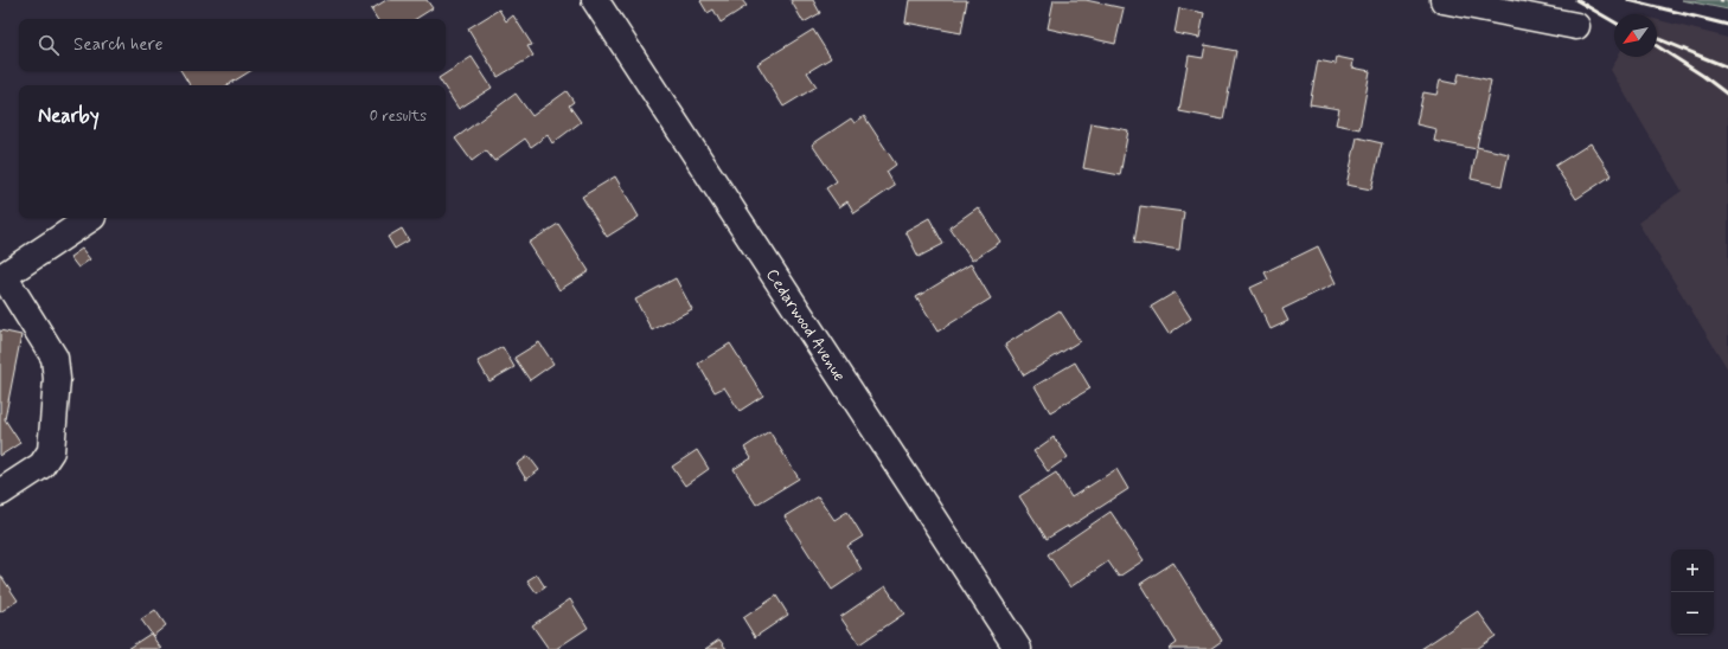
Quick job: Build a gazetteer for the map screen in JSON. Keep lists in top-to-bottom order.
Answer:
{
  "streets": {
    "street": ["Cedarwood Avenue"]
  },
  "north": "bottom left",
  "page": {
    "search": "Search here",
    "heading": ["Nearby", "0 results"],
    "map_buttons": ["+", "−"]
  }
}
